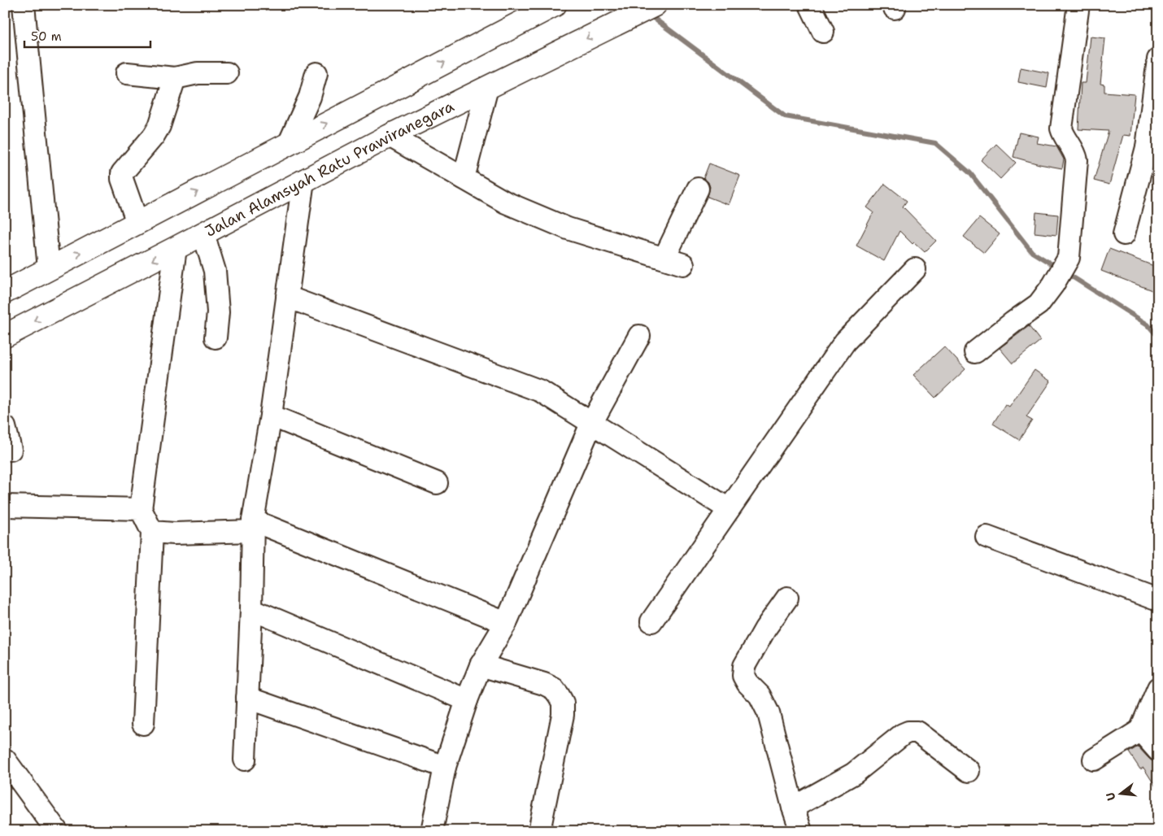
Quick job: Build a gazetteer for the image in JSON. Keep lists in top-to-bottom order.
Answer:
{
  "streets": {
    "highway": ["Jalan Alamsyah Ratu Prawiranegara"]
  },
  "scale_bar": "50 m",
  "north": "left"
}
